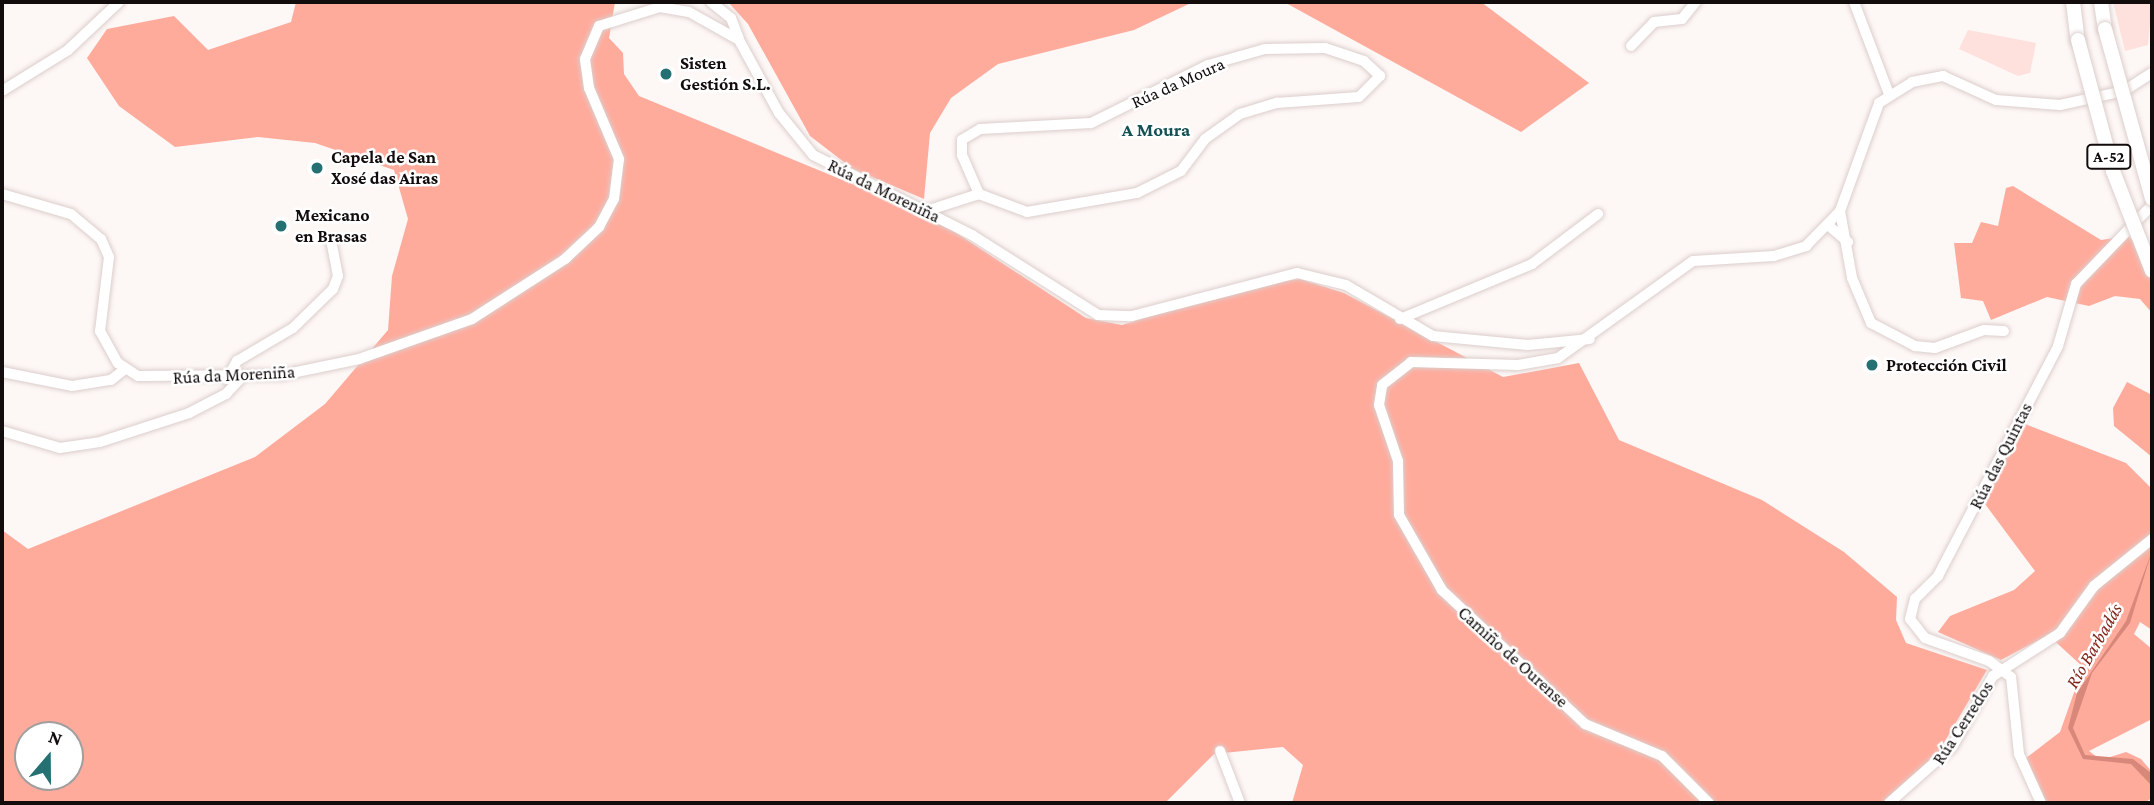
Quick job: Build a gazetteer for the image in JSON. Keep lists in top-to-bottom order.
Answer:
{
  "streets": {
    "highway": ["A-52"],
    "street": [
      "Rúa da Moura",
      "Rúa da Moreniña",
      "Rúa das Quintas",
      "Camiño de Ourense",
      "Rúa Cerredos"
    ]
  },
  "crossings": [
    ["Rúa da Moreniña", "Camiño de Ourense"],
    ["Rúa das Quintas", "Rúa Cerredos"]
  ],
  "districts": ["A Moura"],
  "water": ["Río Barbadás"],
  "places": [
    "Sisten Gestión S.L.",
    "Capela de San Xosé das Airas",
    "Mexicano en Brasas",
    "Protección Civil"
  ],
  "north": "top"
}
